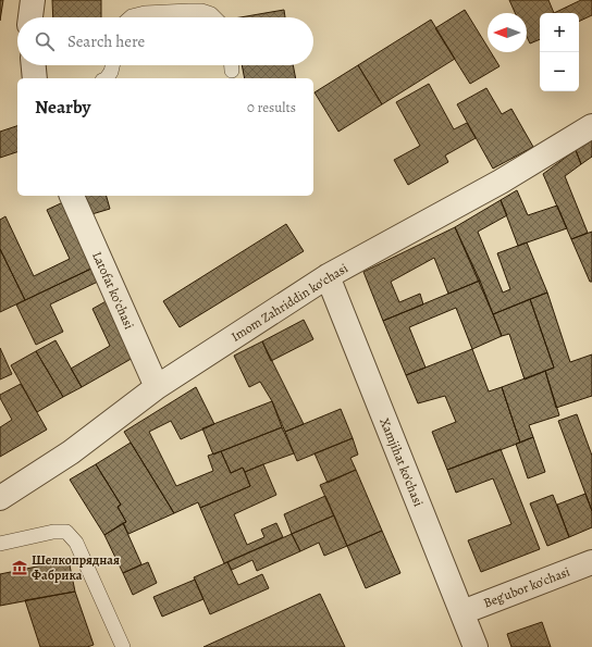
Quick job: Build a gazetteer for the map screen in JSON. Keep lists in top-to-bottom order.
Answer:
{
  "streets": {
    "street": [
      "Latofat koʻchasi",
      "Imom Zahriddin koʻchasi",
      "Xamjihat ko'chasi",
      "Beg'ubor ko'chasi"
    ]
  },
  "crossings": [
    ["Latofat koʻchasi", "Imom Zahriddin koʻchasi"],
    ["Imom Zahriddin koʻchasi", "Xamjihat ko'chasi"],
    ["Xamjihat ko'chasi", "Beg'ubor ko'chasi"]
  ],
  "places": {
    "museum": ["Шелкопрядная Фабрика"]
  },
  "north": "left",
  "page": {
    "map_buttons": ["+", "−"],
    "search": "Search here",
    "heading": ["Nearby", "0 results"]
  }
}
